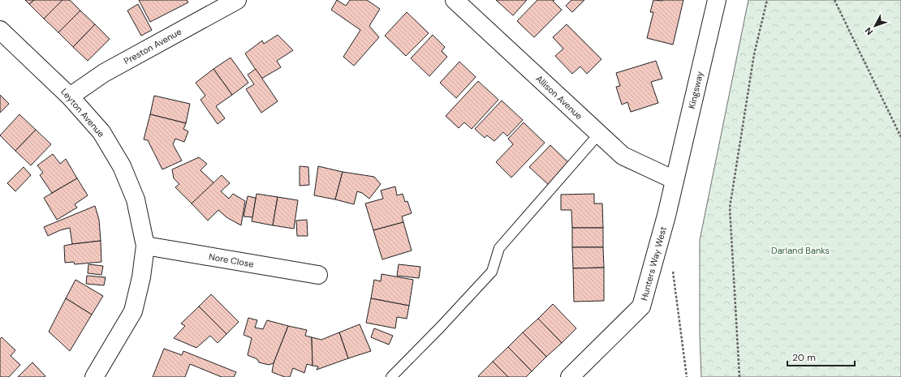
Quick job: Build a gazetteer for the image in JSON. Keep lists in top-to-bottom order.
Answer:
{
  "streets": {
    "street": [
      "Preston Avenue",
      "Kingsway",
      "Allison Avenue",
      "Leyton Avenue",
      "Nore Close",
      "Hunters Way West"
    ]
  },
  "crossings": [
    ["Preston Avenue", "Leyton Avenue"],
    ["Kingsway", "Allison Avenue"],
    ["Kingsway", "Hunters Way West"],
    ["Allison Avenue", "Hunters Way West"],
    ["Leyton Avenue", "Nore Close"]
  ],
  "parks": ["Darland Banks"],
  "scale_bar": "20 m",
  "north": "bottom left"
}
